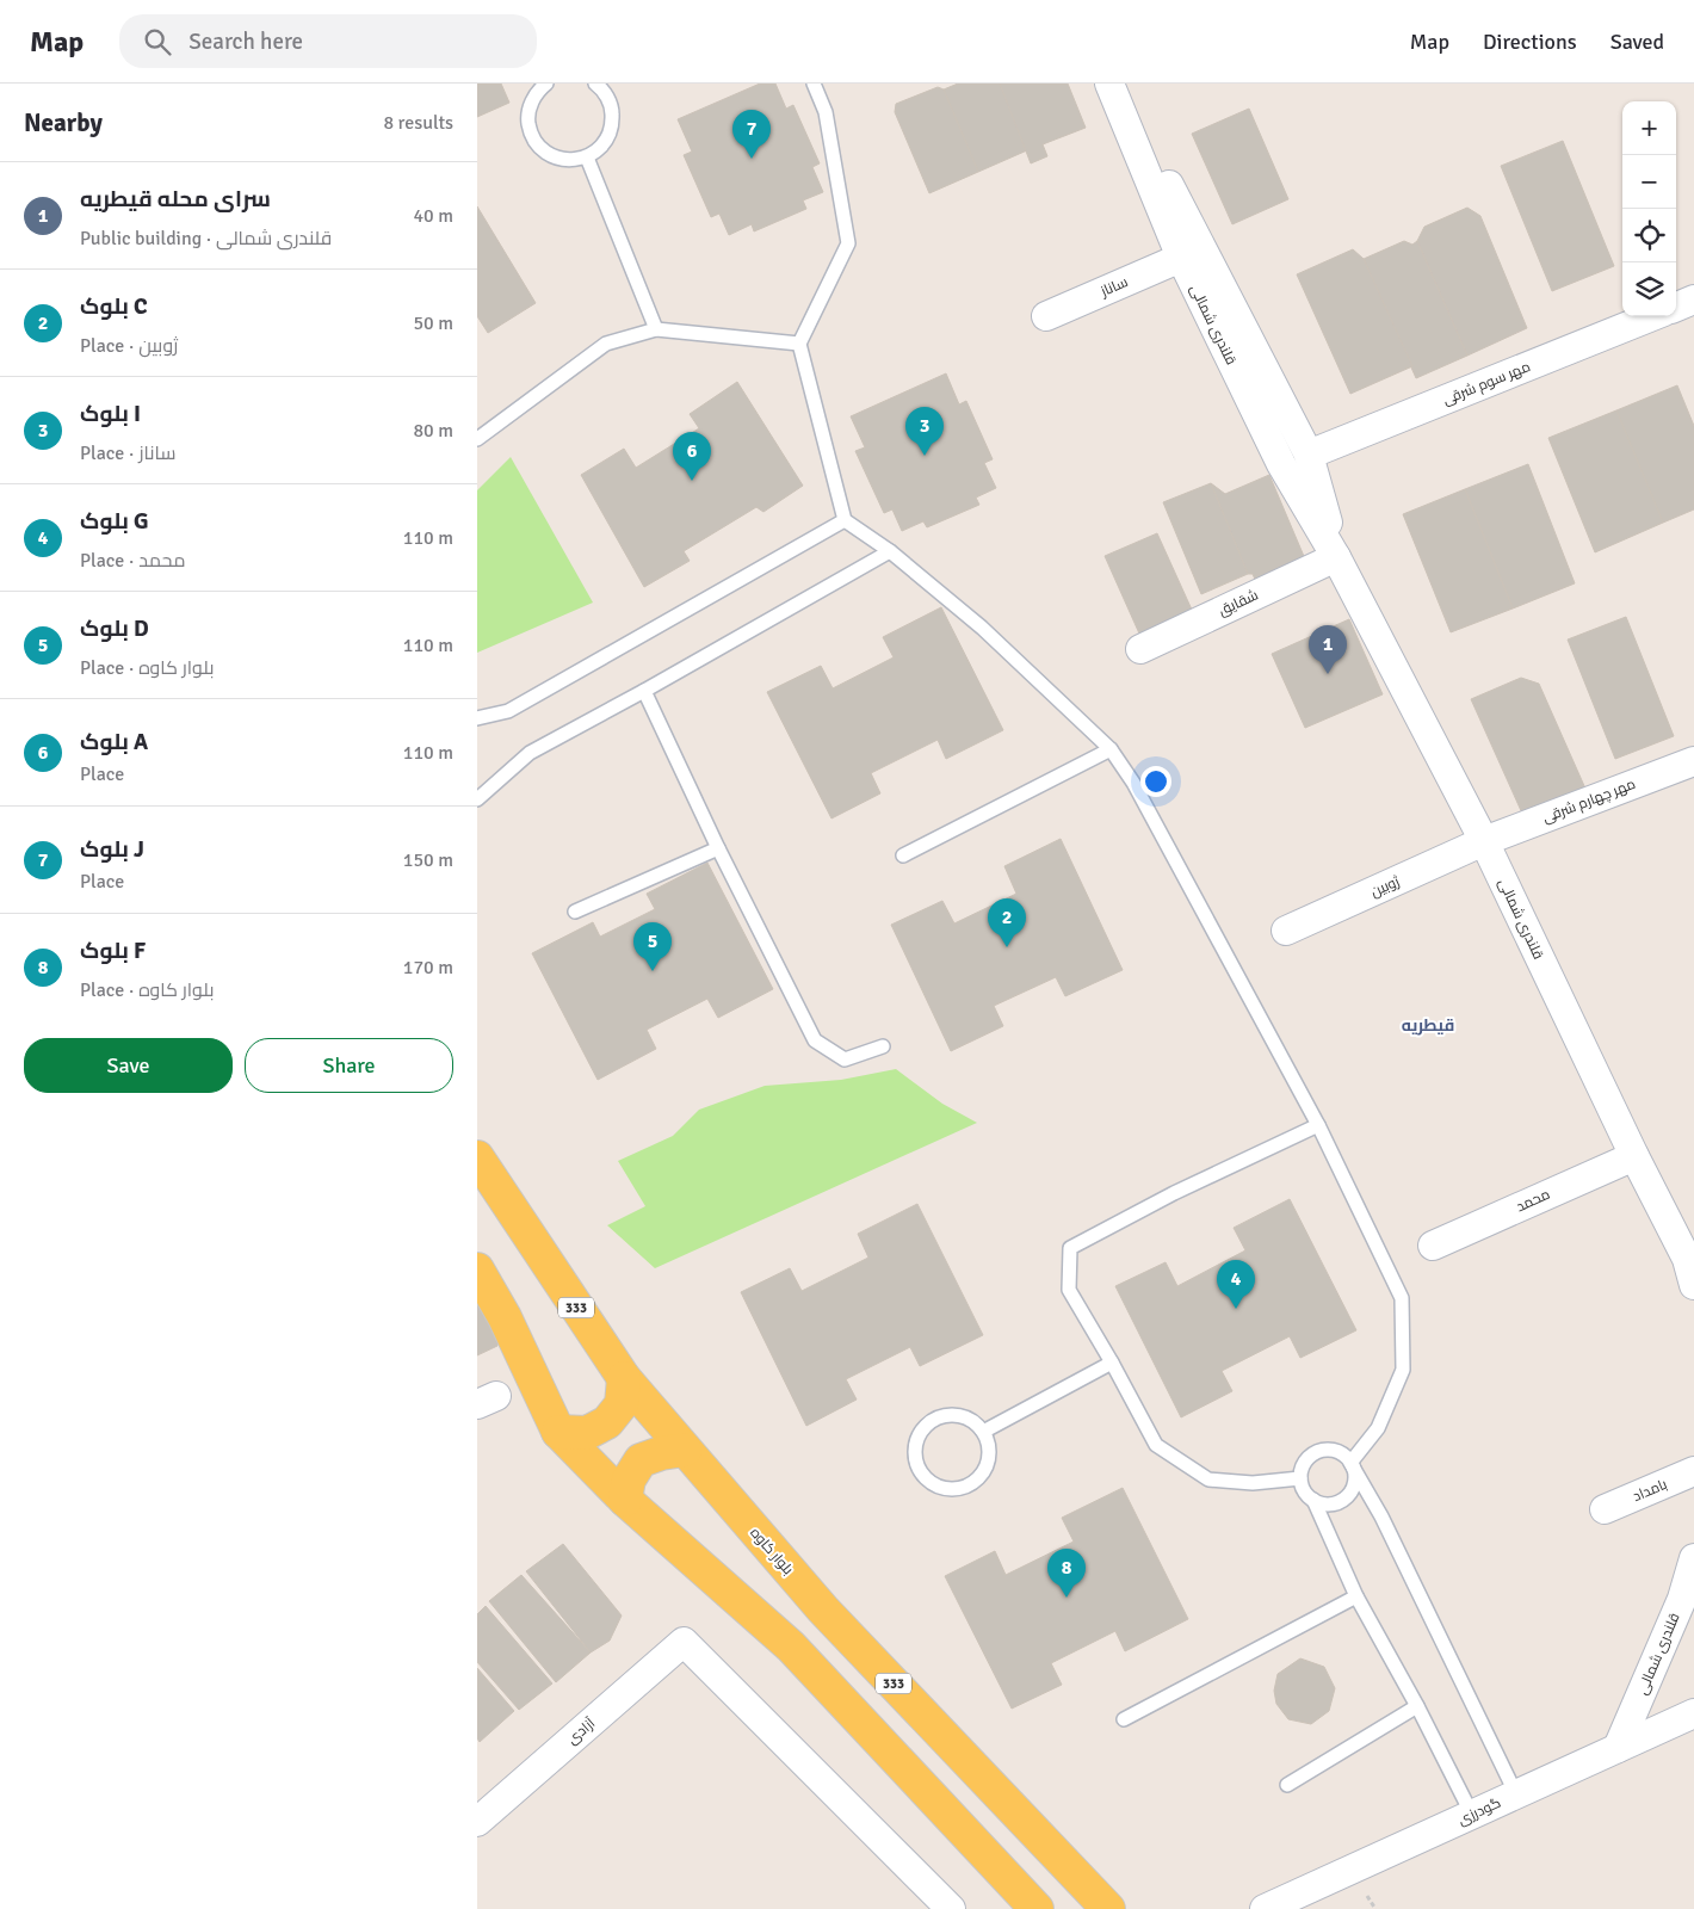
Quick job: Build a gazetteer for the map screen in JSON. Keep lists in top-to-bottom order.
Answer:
{
  "streets": {
    "main road": ["333", "بلوار کاوه"],
    "street": [
      "ساناز",
      "قلندری شمالی",
      "مهر سوم شرقی",
      "شقایق",
      "مهر چهارم شرقی",
      "ژوبین",
      "محمد",
      "بامداد",
      "آزادی",
      "گودرزی"
    ]
  },
  "crossings": [
    ["ساناز", "قلندری شمالی"],
    ["قلندری شمالی", "مهر سوم شرقی"],
    ["قلندری شمالی", "شقایق"],
    ["قلندری شمالی", "مهر چهارم شرقی"],
    ["قلندری شمالی", "ژوبین"],
    ["قلندری شمالی", "محمد"],
    ["قلندری شمالی", "گودرزی"],
    ["مهر چهارم شرقی", "ژوبین"]
  ],
  "districts": ["قیطریه"],
  "page": {
    "header": "Map",
    "search": "Search here",
    "nav": ["Map", "Directions", "Saved"],
    "heading": ["Nearby", "8 results"],
    "map_buttons": ["+", "−"],
    "pins": [
      "7",
      "3",
      "6",
      "1",
      "2",
      "5",
      "4",
      "8"
    ],
    "list": [
      {
        "mark": "1",
        "name": "سرای محله قیطریه",
        "note": "Public building · قلندری شمالی",
        "value": "40 m"
      },
      {
        "mark": "2",
        "name": "بلوک C",
        "note": "Place · ژوبین",
        "value": "50 m"
      },
      {
        "mark": "3",
        "name": "بلوک I",
        "note": "Place · ساناز",
        "value": "80 m"
      },
      {
        "mark": "4",
        "name": "بلوک G",
        "note": "Place · محمد",
        "value": "110 m"
      },
      {
        "mark": "5",
        "name": "بلوک D",
        "note": "Place · بلوار کاوه",
        "value": "110 m"
      },
      {
        "mark": "6",
        "name": "بلوک A",
        "note": "Place",
        "value": "110 m"
      },
      {
        "mark": "7",
        "name": "بلوک J",
        "note": "Place",
        "value": "150 m"
      },
      {
        "mark": "8",
        "name": "بلوک F",
        "note": "Place · بلوار کاوه",
        "value": "170 m"
      }
    ],
    "buttons": ["Save", "Share"]
  }
}
